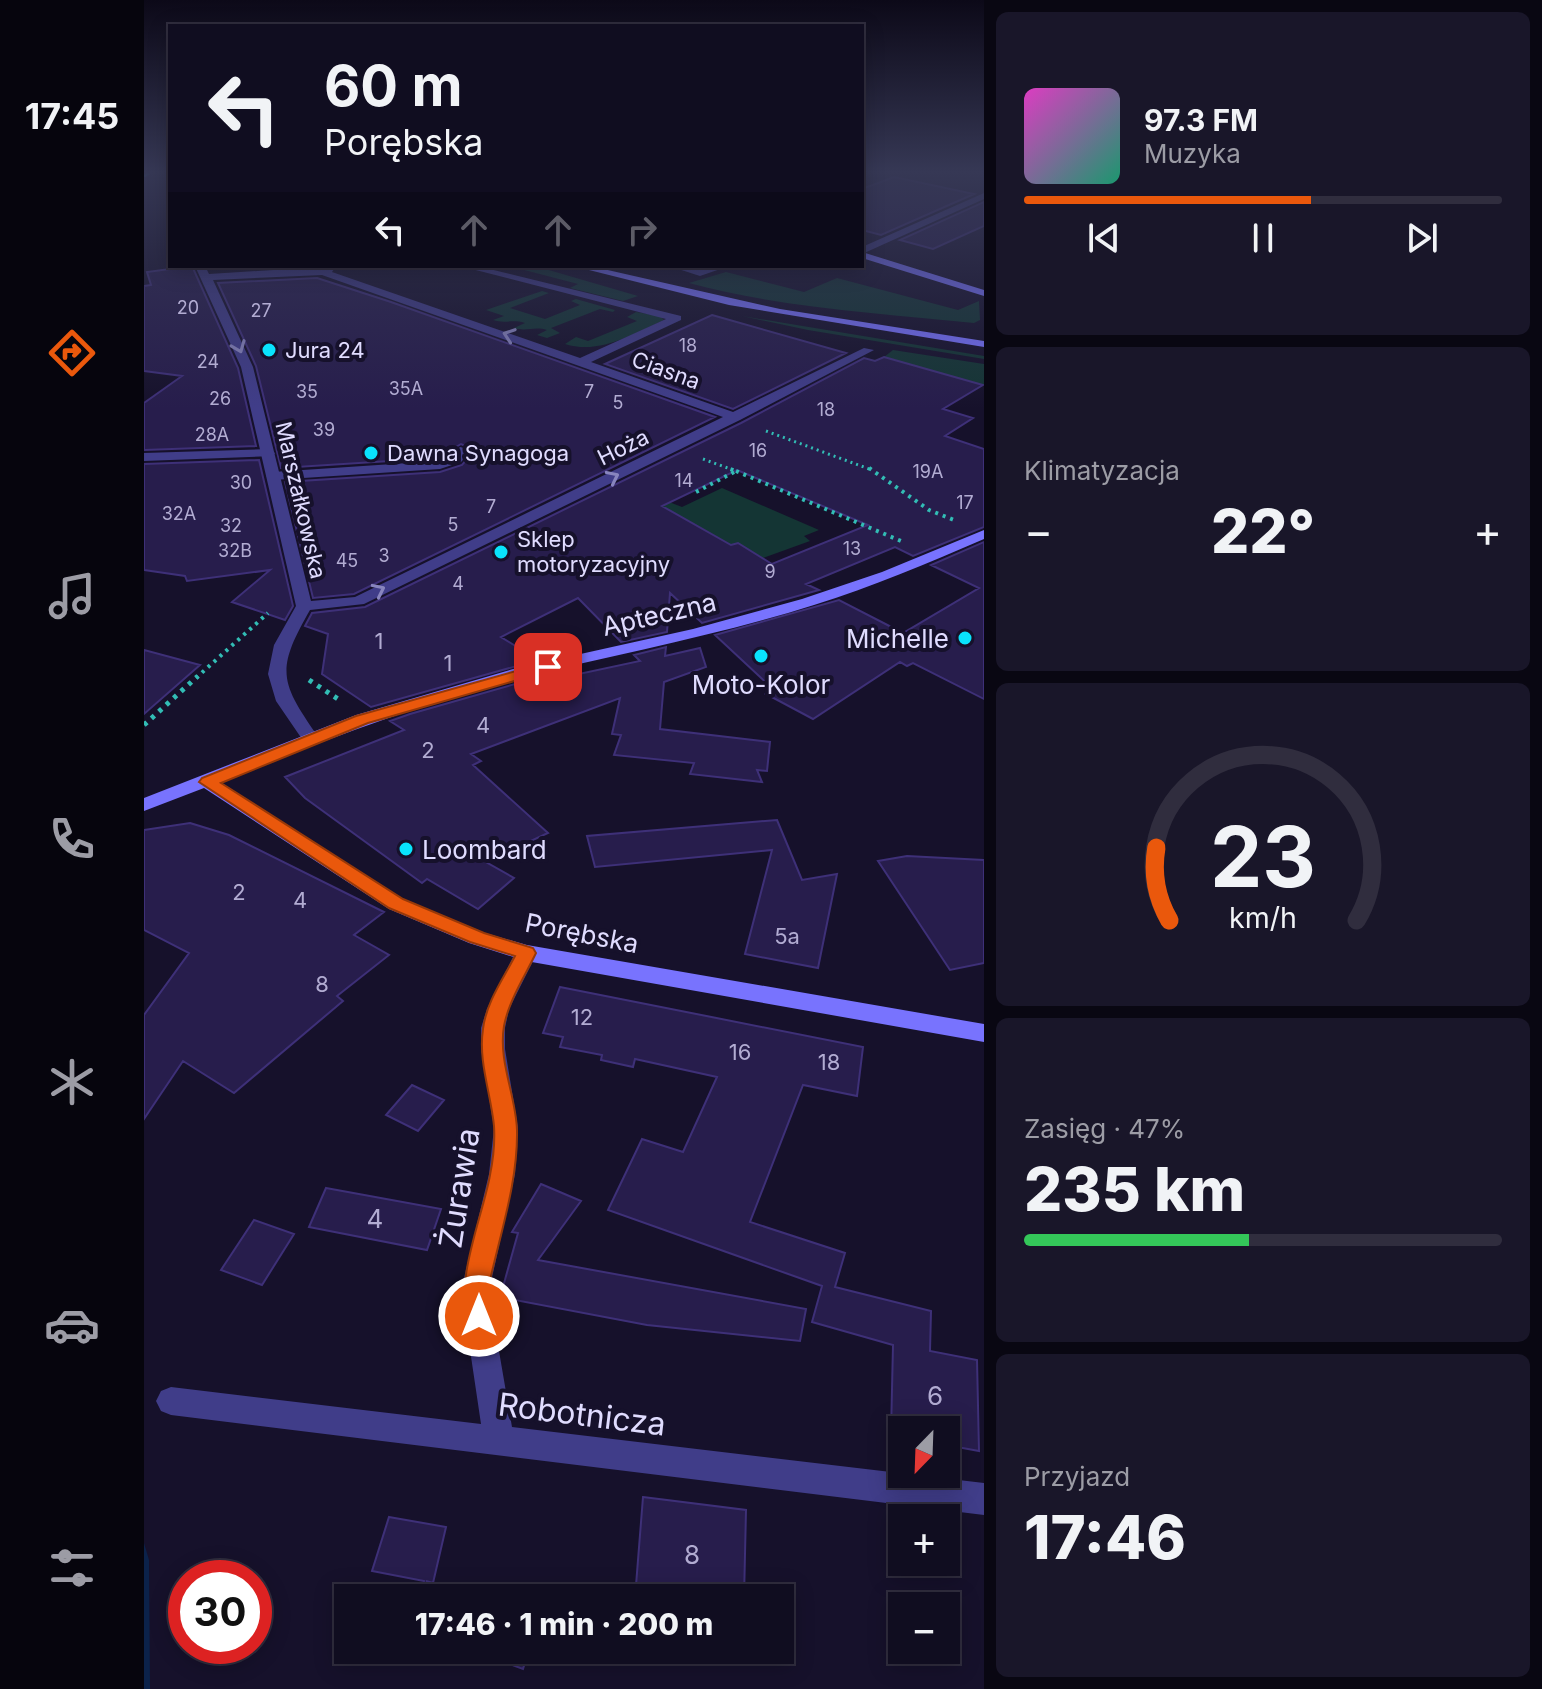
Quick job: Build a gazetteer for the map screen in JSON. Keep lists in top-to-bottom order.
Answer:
{
  "streets": {
    "street": [
      "Ciasna",
      "Hoża",
      "Marszałkowska",
      "Apteczna",
      "Porębska",
      "Żurawia",
      "Robotnicza"
    ]
  },
  "crossings": [
    ["Ciasna", "Hoża"],
    ["Hoża", "Marszałkowska"],
    ["Marszałkowska", "Apteczna"],
    ["Apteczna", "Porębska"],
    ["Porębska", "Żurawia"],
    ["Żurawia", "Robotnicza"]
  ],
  "one_way": ["Marszałkowska"],
  "places": [
    "Jura 24",
    "Dawna Synagoga",
    "Sklep motoryzacyjny",
    "Michelle",
    "Moto-Kolor",
    "Loombard"
  ],
  "house_numbers": [
    "20",
    "27",
    "18",
    "24",
    "35A",
    "35",
    "7",
    "26",
    "5",
    "18",
    "39",
    "28A",
    "16",
    "19A",
    "14",
    "30",
    "17",
    "7",
    "32A",
    "5",
    "32",
    "13",
    "32B",
    "3",
    "45",
    "9",
    "4",
    "1",
    "1",
    "4",
    "2",
    "2",
    "4",
    "5a",
    "8",
    "12",
    "16",
    "18",
    "4",
    "6",
    "8"
  ],
  "north": "bottom left",
  "page": {
    "tabs": "17:45",
    "turn": ["60 m", "Porębska"],
    "song": ["97.3 FM", "Muzyka"],
    "tile": [
      "Klimatyzacja",
      ["Zasięg · 47%", "235 km"],
      ["Przyjazd", "17:46"]
    ],
    "heat": ["−", "22°", "+"],
    "map_buttons": ["+", "−"],
    "limit": "30",
    "trip": "17:46 · 1 min · 200 m",
    "gauge": ["23", "km/h"]
  }
}
